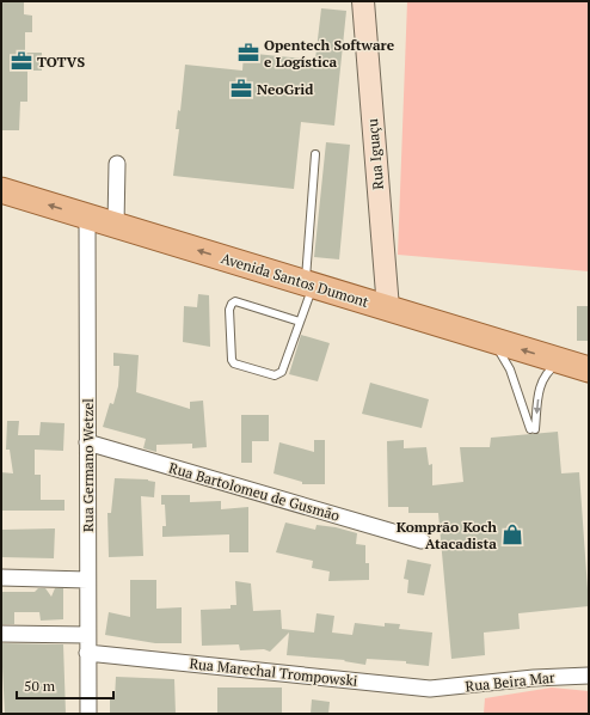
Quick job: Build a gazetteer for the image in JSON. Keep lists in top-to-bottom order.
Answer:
{
  "streets": {
    "main road": ["Avenida Santos Dumont"],
    "street": [
      "Rua Iguaçu",
      "Rua Germano Wetzel",
      "Rua Bartolomeu de Gusmão",
      "Rua Marechal Trompowski",
      "Rua Beira Mar"
    ]
  },
  "crossings": [
    ["Rua Iguaçu", "Avenida Santos Dumont"],
    ["Avenida Santos Dumont", "Rua Germano Wetzel"],
    ["Rua Germano Wetzel", "Rua Bartolomeu de Gusmão"],
    ["Rua Germano Wetzel", "Rua Marechal Trompowski"],
    ["Rua Marechal Trompowski", "Rua Beira Mar"]
  ],
  "one_way": ["Avenida Santos Dumont"],
  "places": {
    "office": ["Opentech Software e Logística", "TOTVS", "NeoGrid"],
    "shop": ["Komprão Koch Atacadista"]
  },
  "scale_bar": "50 m"
}
